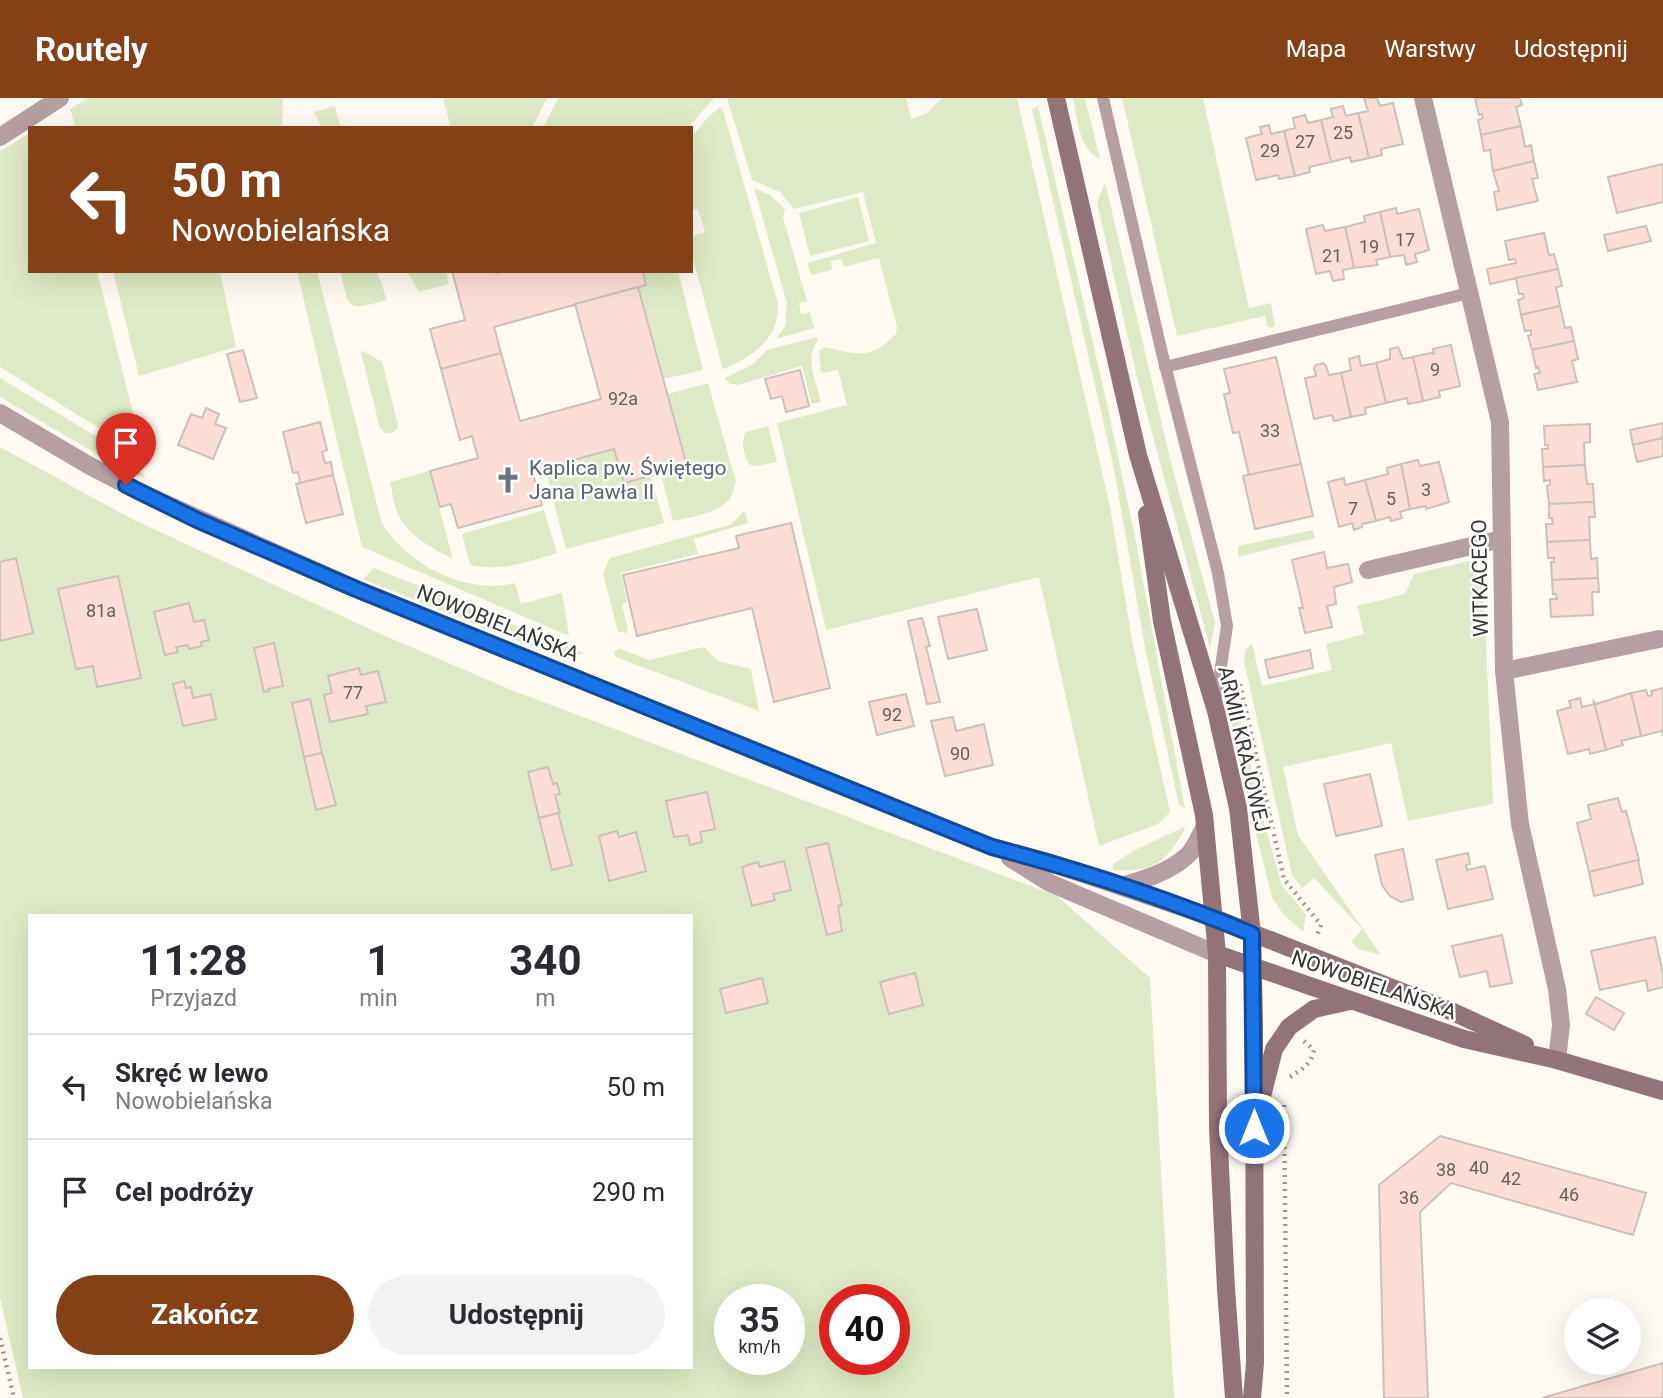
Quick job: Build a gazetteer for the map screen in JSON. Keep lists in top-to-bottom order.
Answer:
{
  "streets": {
    "street": ["WITKACEGO", "NOWOBIELAŃSKA", "ARMII KRAJOWEJ"]
  },
  "crossings": [
    ["WITKACEGO", "NOWOBIELAŃSKA"],
    ["NOWOBIELAŃSKA", "ARMII KRAJOWEJ"]
  ],
  "places": {
    "church": ["Kaplica pw. Świętego Jana Pawła II"]
  },
  "house_numbers": [
    "25",
    "27",
    "29",
    "17",
    "19",
    "21",
    "9",
    "92a",
    "33",
    "3",
    "5",
    "7",
    "81a",
    "77",
    "92",
    "90",
    "40",
    "38",
    "42",
    "46",
    "36"
  ],
  "page": {
    "header": "Routely",
    "nav": ["Mapa", "Warstwy", "Udostępnij"],
    "turn": ["50 m", "Nowobielańska"],
    "eta": [
      "11:28",
      "Przyjazd",
      "1",
      "min",
      "340",
      "m"
    ],
    "list": [
      {
        "name": "Skręć w lewo",
        "note": "Nowobielańska",
        "value": "50 m"
      },
      {
        "name": "Cel podróży",
        "value": "290 m"
      }
    ],
    "buttons": ["Zakończ", "Udostępnij"],
    "speed": "35 km/h",
    "limit": "40"
  }
}
